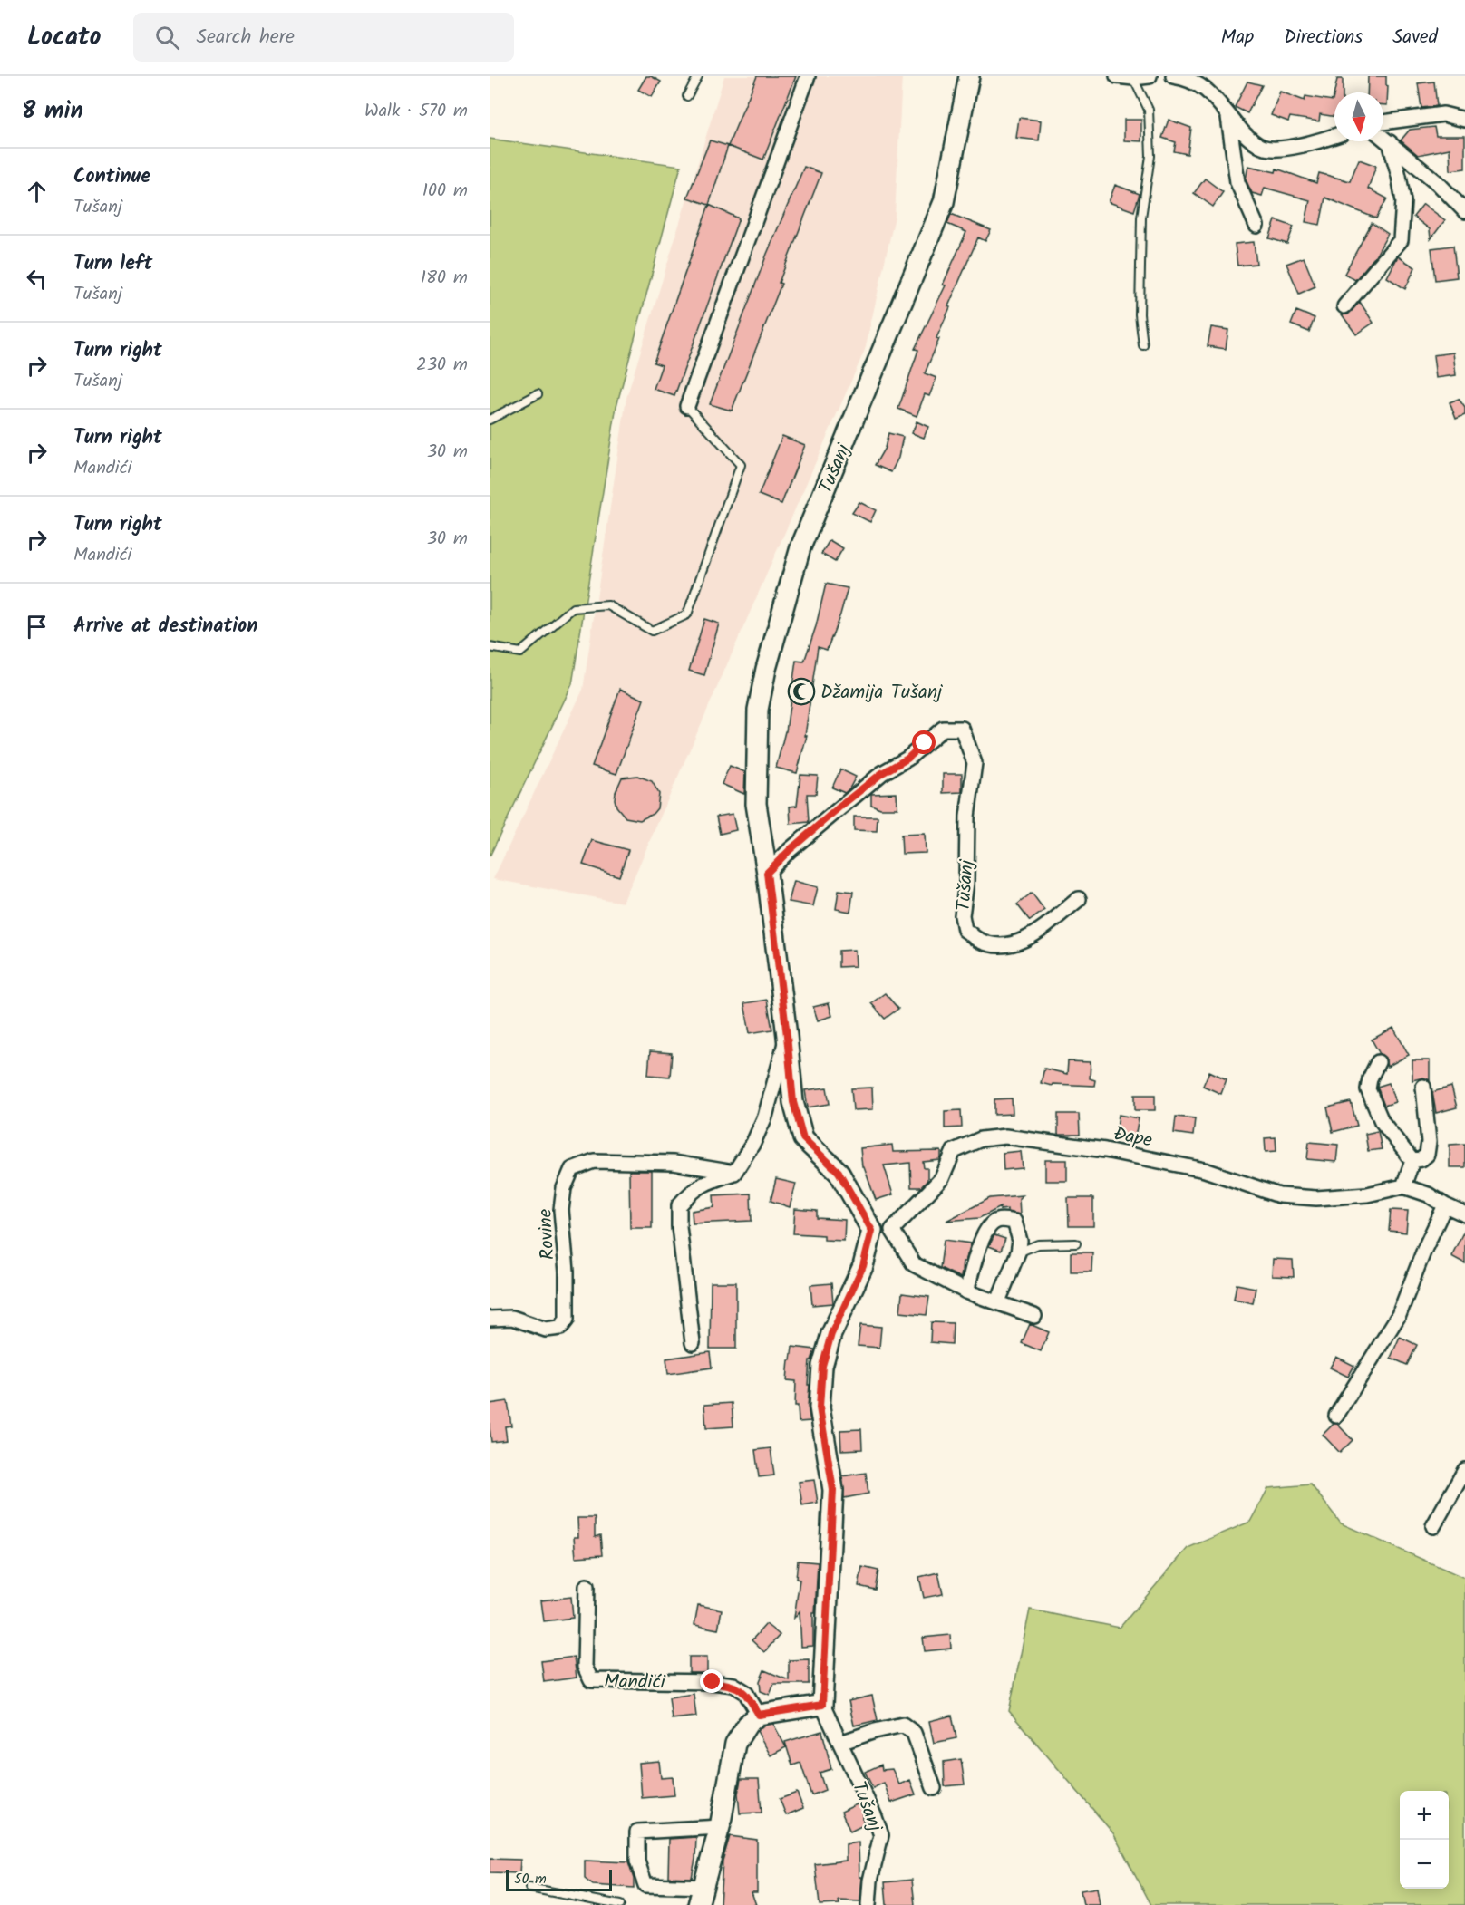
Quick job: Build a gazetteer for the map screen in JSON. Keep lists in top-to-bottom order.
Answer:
{
  "streets": {
    "street": [
      "Tušanj",
      "Đape",
      "Rovine",
      "Mandići"
    ]
  },
  "crossings": [
    ["Tušanj", "Rovine"]
  ],
  "places": {
    "mosque": ["Džamija Tušanj"]
  },
  "scale_bar": "50 m",
  "north": "bottom",
  "page": {
    "header": "Locato",
    "search": "Search here",
    "nav": ["Map", "Directions", "Saved"],
    "heading": ["8 min", "Walk · 570 m"],
    "list": [
      ["Continue", "Tušanj", "100 m"],
      ["Turn left", "Tušanj", "180 m"],
      ["Turn right", "Tušanj", "230 m"],
      ["Turn right", "Mandići", "30 m"],
      ["Turn right", "Mandići", "30 m"],
      "Arrive at destination"
    ],
    "map_buttons": ["+", "−"],
    "scale": "50 m"
  }
}
